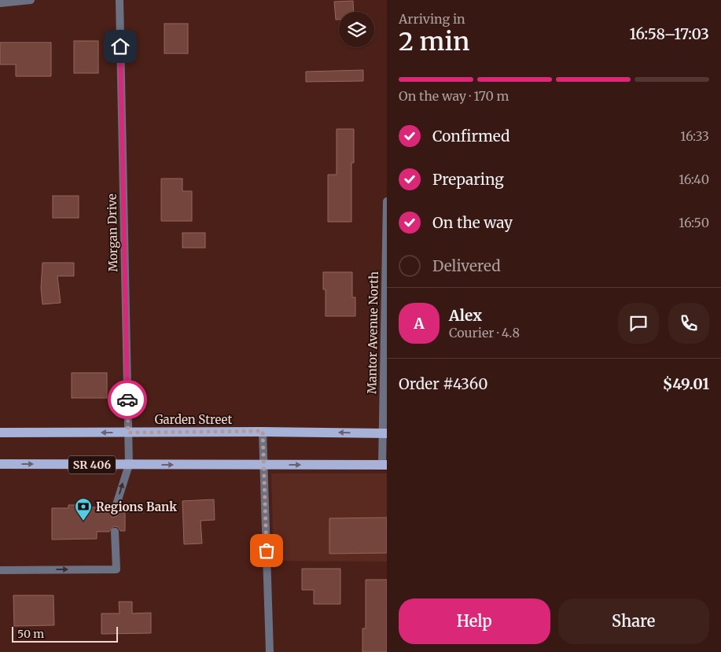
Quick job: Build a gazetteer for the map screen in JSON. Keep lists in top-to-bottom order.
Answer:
{
  "streets": {
    "main road": ["Garden Street", "SR 406"],
    "street": ["Morgan Drive", "Mantor Avenue North"]
  },
  "crossings": [
    ["Morgan Drive", "Garden Street"],
    ["Morgan Drive", "SR 406"],
    ["Mantor Avenue North", "Garden Street"],
    ["Mantor Avenue North", "SR 406"]
  ],
  "places": {
    "bank": ["Regions Bank"]
  },
  "scale_bar": "50 m",
  "page": {
    "heading": ["2 min", "Arriving in", "16:58–17:03"],
    "panel": [
      "Alex",
      "Courier · 4.8",
      "Order #4360",
      "$49.01"
    ],
    "bar": "On the way · 170 m",
    "list": [
      ["Confirmed", "16:33"],
      ["Preparing", "16:40"],
      ["On the way", "16:50"],
      "Delivered"
    ],
    "round": "A",
    "buttons": ["Help", "Share"],
    "scale": "50 m"
  }
}
